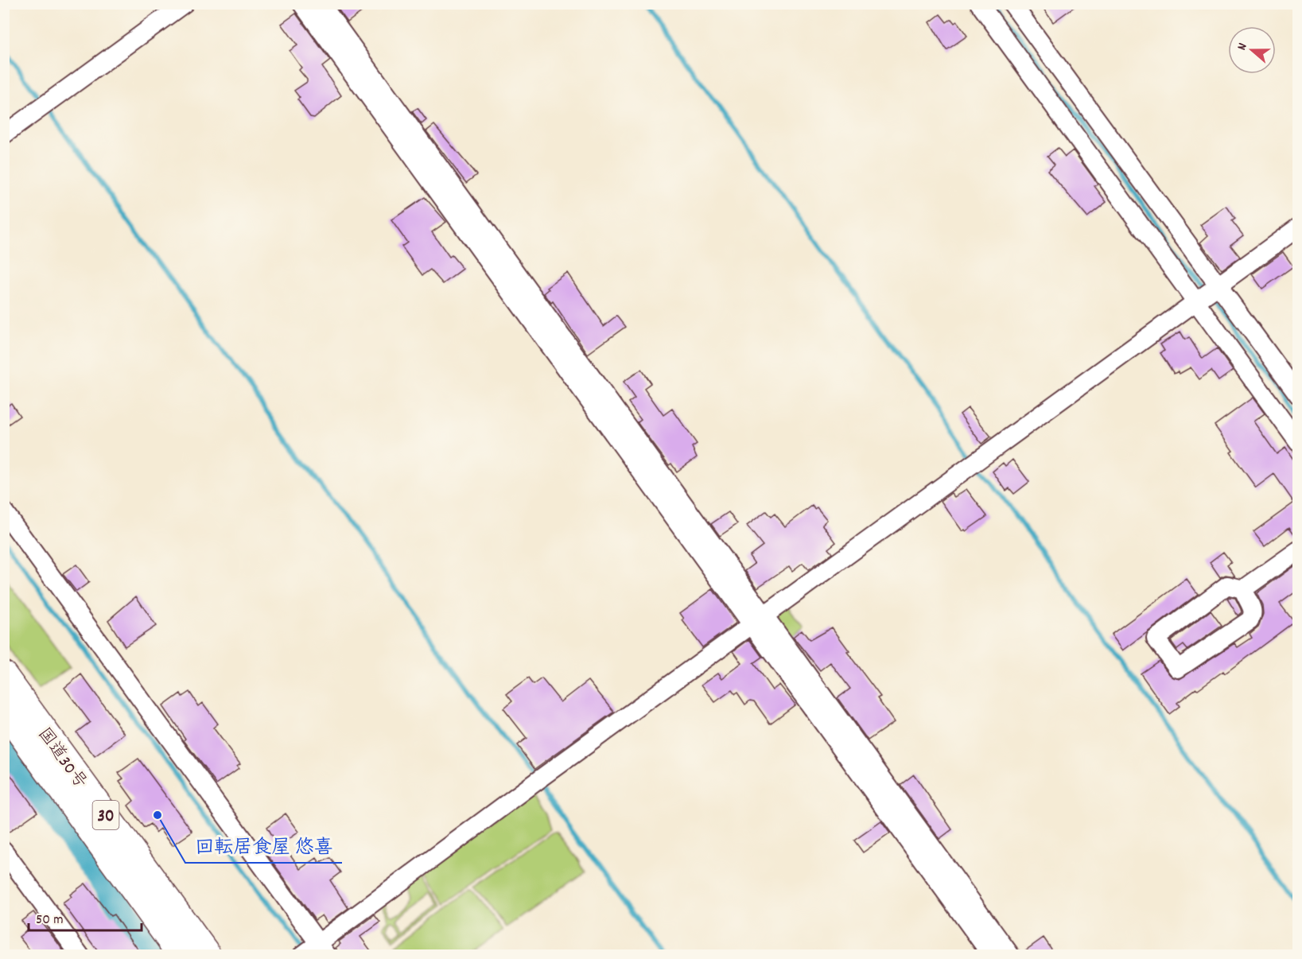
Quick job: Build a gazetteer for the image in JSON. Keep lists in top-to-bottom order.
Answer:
{
  "streets": {
    "highway": ["国道30号", "30"]
  },
  "places": ["回転居食屋 悠喜"],
  "scale_bar": "50 m",
  "north": "left"
}
